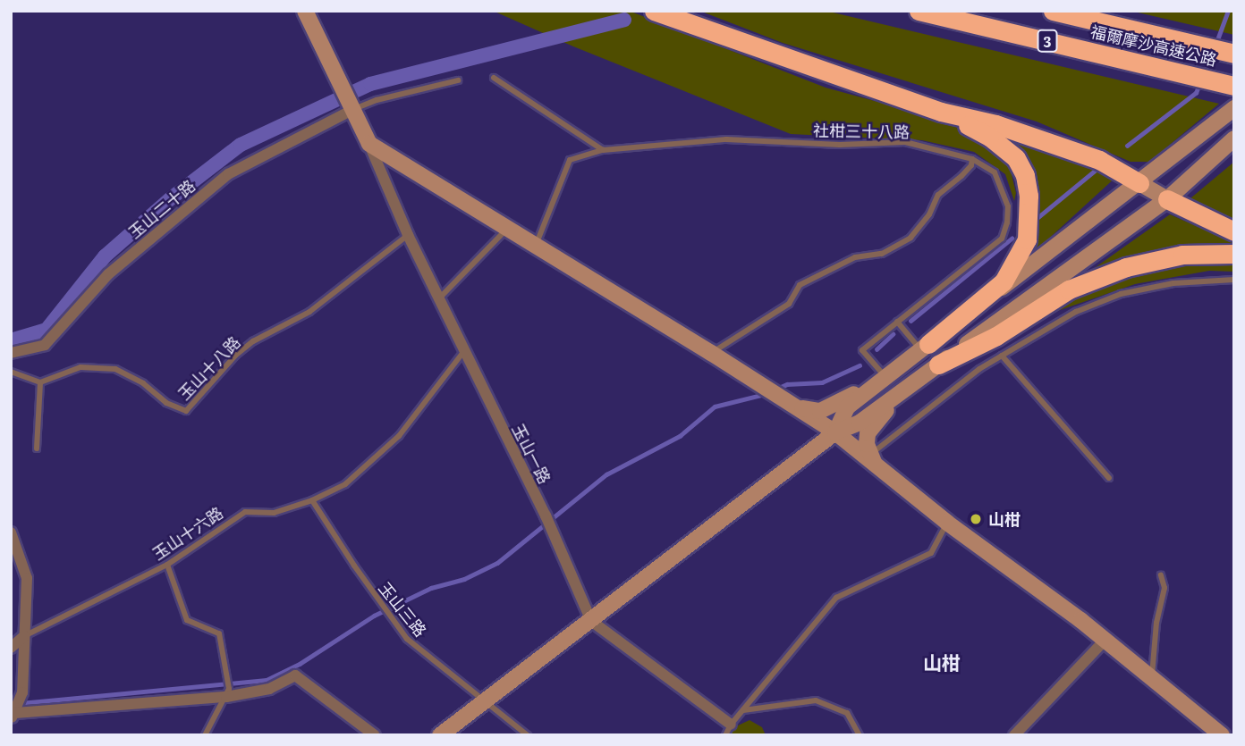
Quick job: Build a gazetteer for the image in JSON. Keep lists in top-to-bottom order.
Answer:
{
  "streets": {
    "highway": ["3", "福爾摩沙高速公路"],
    "street": ["玉山二十路", "玉山一路"],
    "lane": [
      "社柑三十八路",
      "玉山十八路",
      "玉山十六路",
      "玉山三路"
    ]
  },
  "crossings": [
    ["玉山十八路", "玉山一路"],
    ["玉山一路", "玉山十六路"],
    ["玉山十六路", "玉山三路"]
  ],
  "districts": ["山柑"],
  "places": ["山柑"]
}
